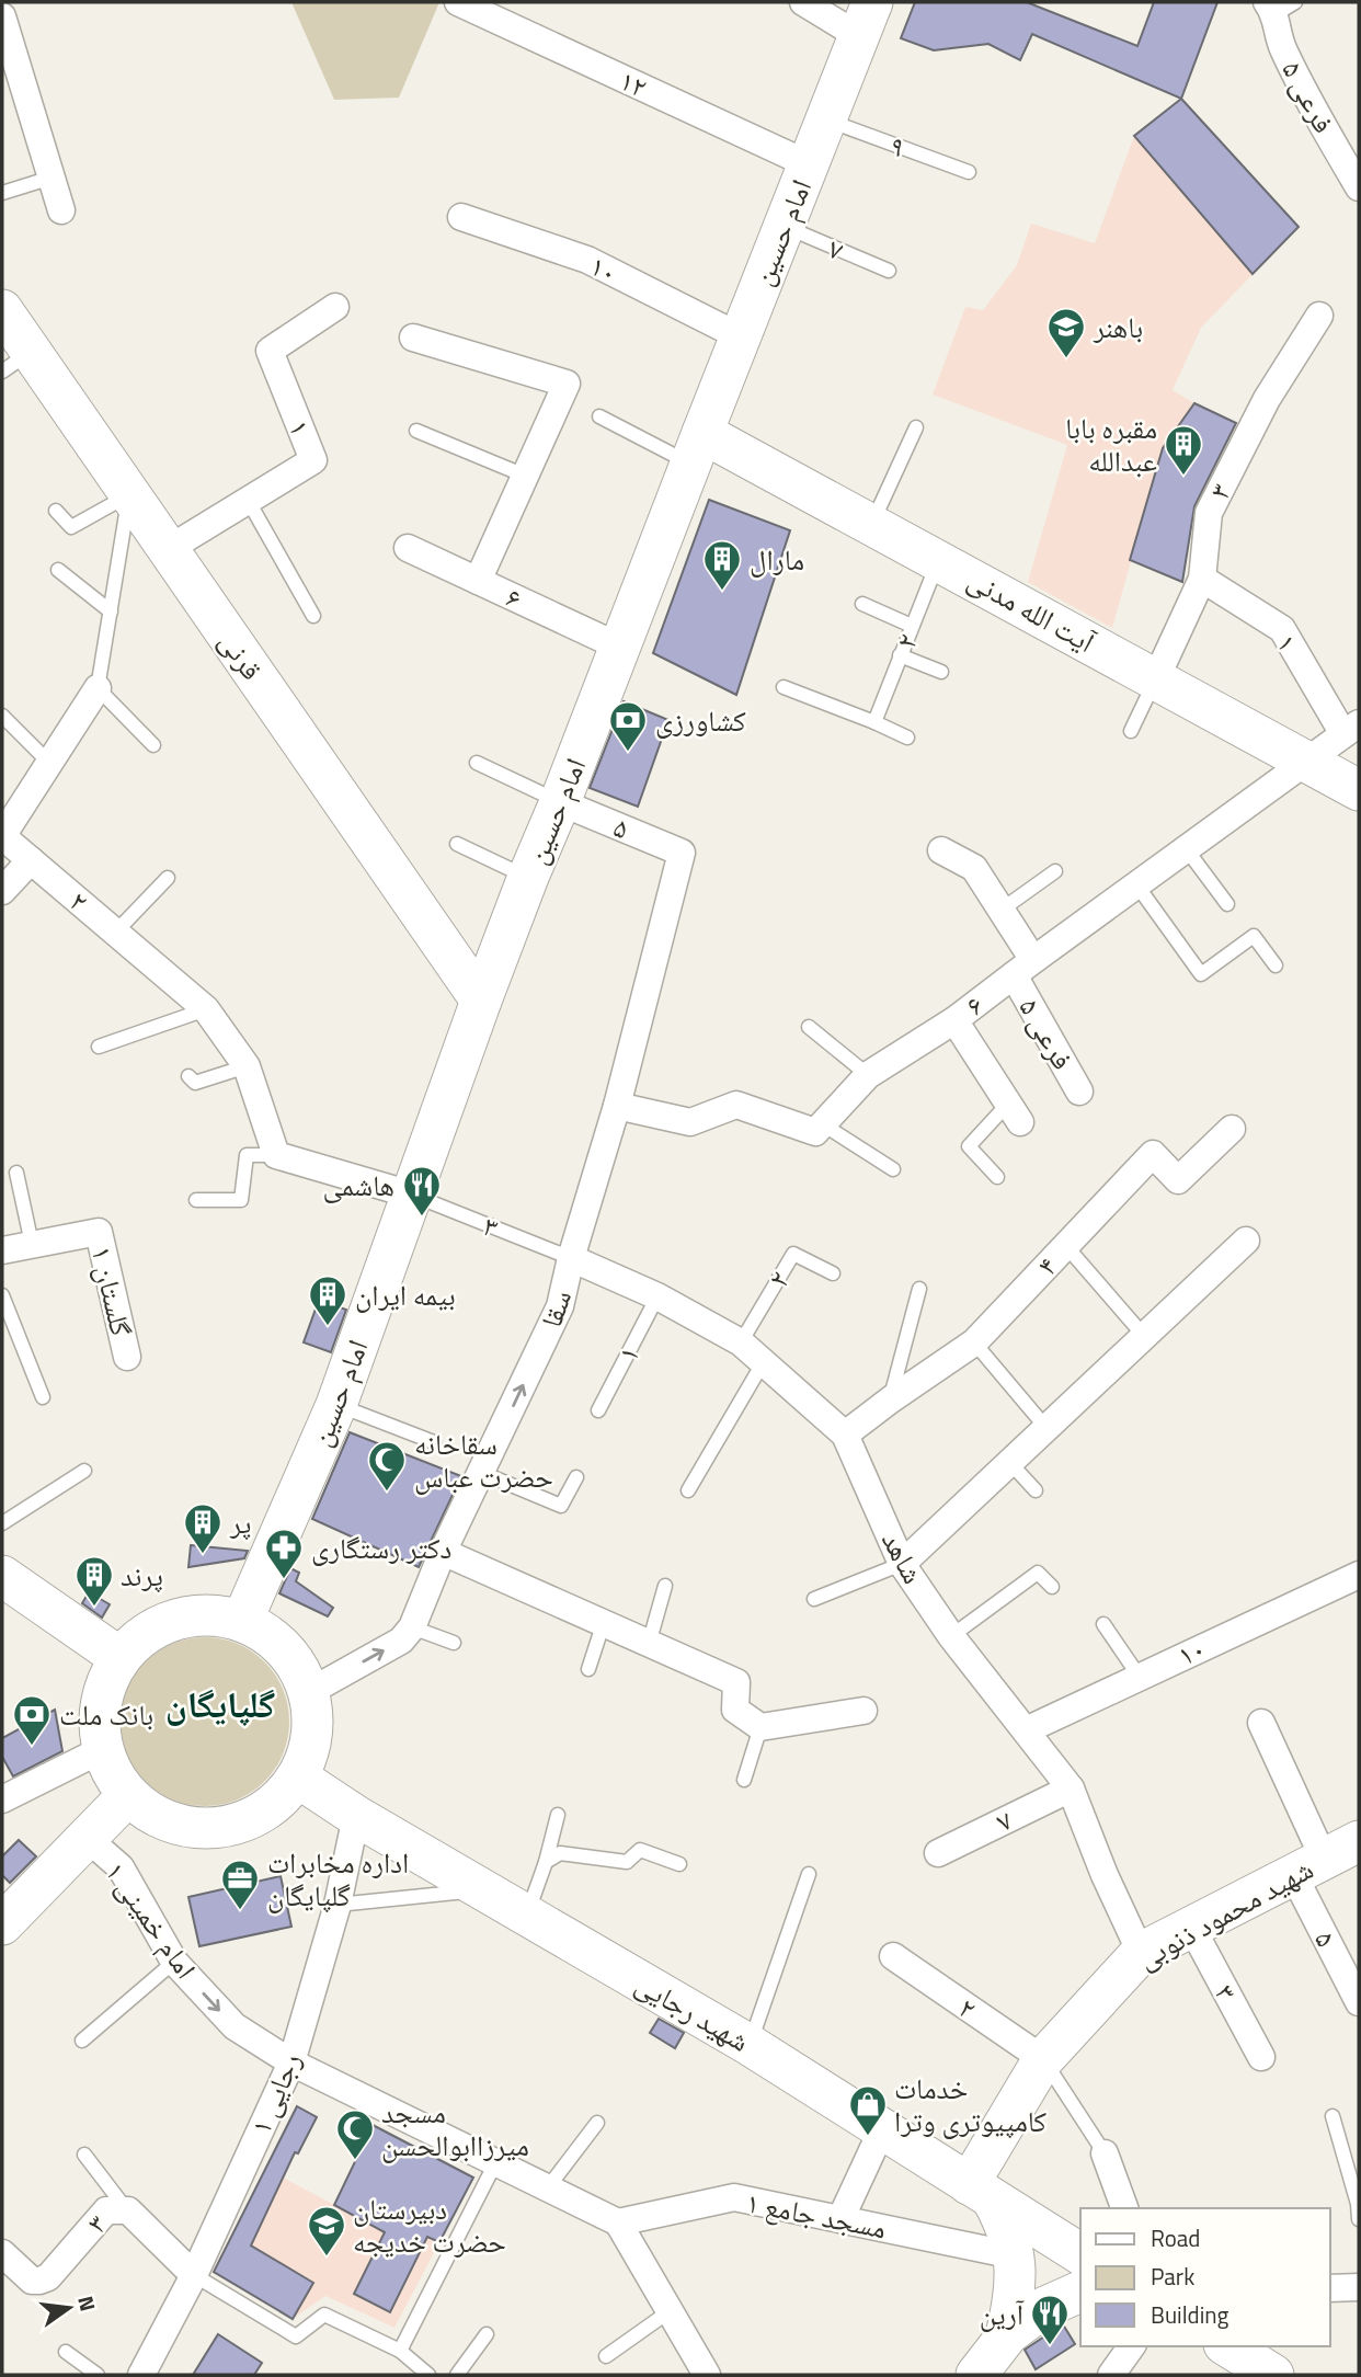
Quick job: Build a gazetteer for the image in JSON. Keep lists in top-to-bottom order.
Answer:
{
  "streets": {
    "main road": [
      "امام حسین",
      "آیت الله مدنی",
      "قرنی",
      "شهید محمود ذنوبی",
      "شهید رجایی"
    ],
    "street": [
      "۱۲",
      "فرعی ۵",
      "۷",
      "۱۰",
      "۱",
      "۳",
      "۶",
      "۲",
      "۵",
      "۴",
      "گلستان ۱",
      "سقا",
      "شاهد",
      "امام خمینی ۱",
      "رجایی ۱",
      "مسجد جامع ۱"
    ],
    "lane": ["۹"]
  },
  "crossings": [
    ["۱۲", "امام حسین"],
    ["فرعی ۵", "۶"],
    ["۹", "امام حسین"],
    ["امام حسین", "۷"],
    ["امام حسین", "۱۰"],
    ["امام حسین", "۳"],
    ["امام حسین", "۶"],
    ["امام حسین", "آیت الله مدنی"],
    ["امام حسین", "قرنی"],
    ["امام حسین", "۵"],
    ["امام حسین", "سقا"],
    ["امام حسین", "شهید رجایی"],
    ["۷", "شاهد"],
    ["۱۰", "شاهد"],
    ["۱", "۳"],
    ["۱", "قرنی"],
    ["۱", "شاهد"],
    ["۳", "آیت الله مدنی"],
    ["۳", "سقا"],
    ["۳", "شاهد"],
    ["۳", "شهید محمود ذنوبی"],
    ["۳", "رجایی ۱"],
    ["۶", "آیت الله مدنی"],
    ["آیت الله مدنی", "۲"],
    ["۲", "قرنی"],
    ["۲", "شاهد"],
    ["۲", "شهید محمود ذنوبی"],
    ["۵", "سقا"],
    ["۵", "شهید محمود ذنوبی"],
    ["۴", "شاهد"],
    ["سقا", "شاهد"],
    ["سقا", "شهید رجایی"],
    ["شاهد", "شهید محمود ذنوبی"],
    ["شهید محمود ذنوبی", "شهید رجایی"],
    ["امام خمینی ۱", "رجایی ۱"],
    ["امام خمینی ۱", "مسجد جامع ۱"],
    ["شهید رجایی", "رجایی ۱"]
  ],
  "one_way": ["سقا"],
  "districts": ["گلپایگان"],
  "places": {
    "school or university": ["باهنر", "دبیرستان حضرت خدیجه"],
    "building": [
      "مقبره بابا عبدالله",
      "مارال",
      "بیمه ایران",
      "پر",
      "پرند"
    ],
    "bank": ["کشاورزی", "بانک ملت"],
    "restaurant": ["هاشمی", "آرین"],
    "mosque": ["سقاخانه حضرت عباس", "مسجد میرزاابوالحسن"],
    "pharmacy": ["دکتر رستگاری"],
    "office": ["اداره مخابرات گلپایگان"],
    "shop": ["خدمات کامپیوتری وترا"]
  },
  "legend": ["Road", "Park", "Building"],
  "north": "right"
}
